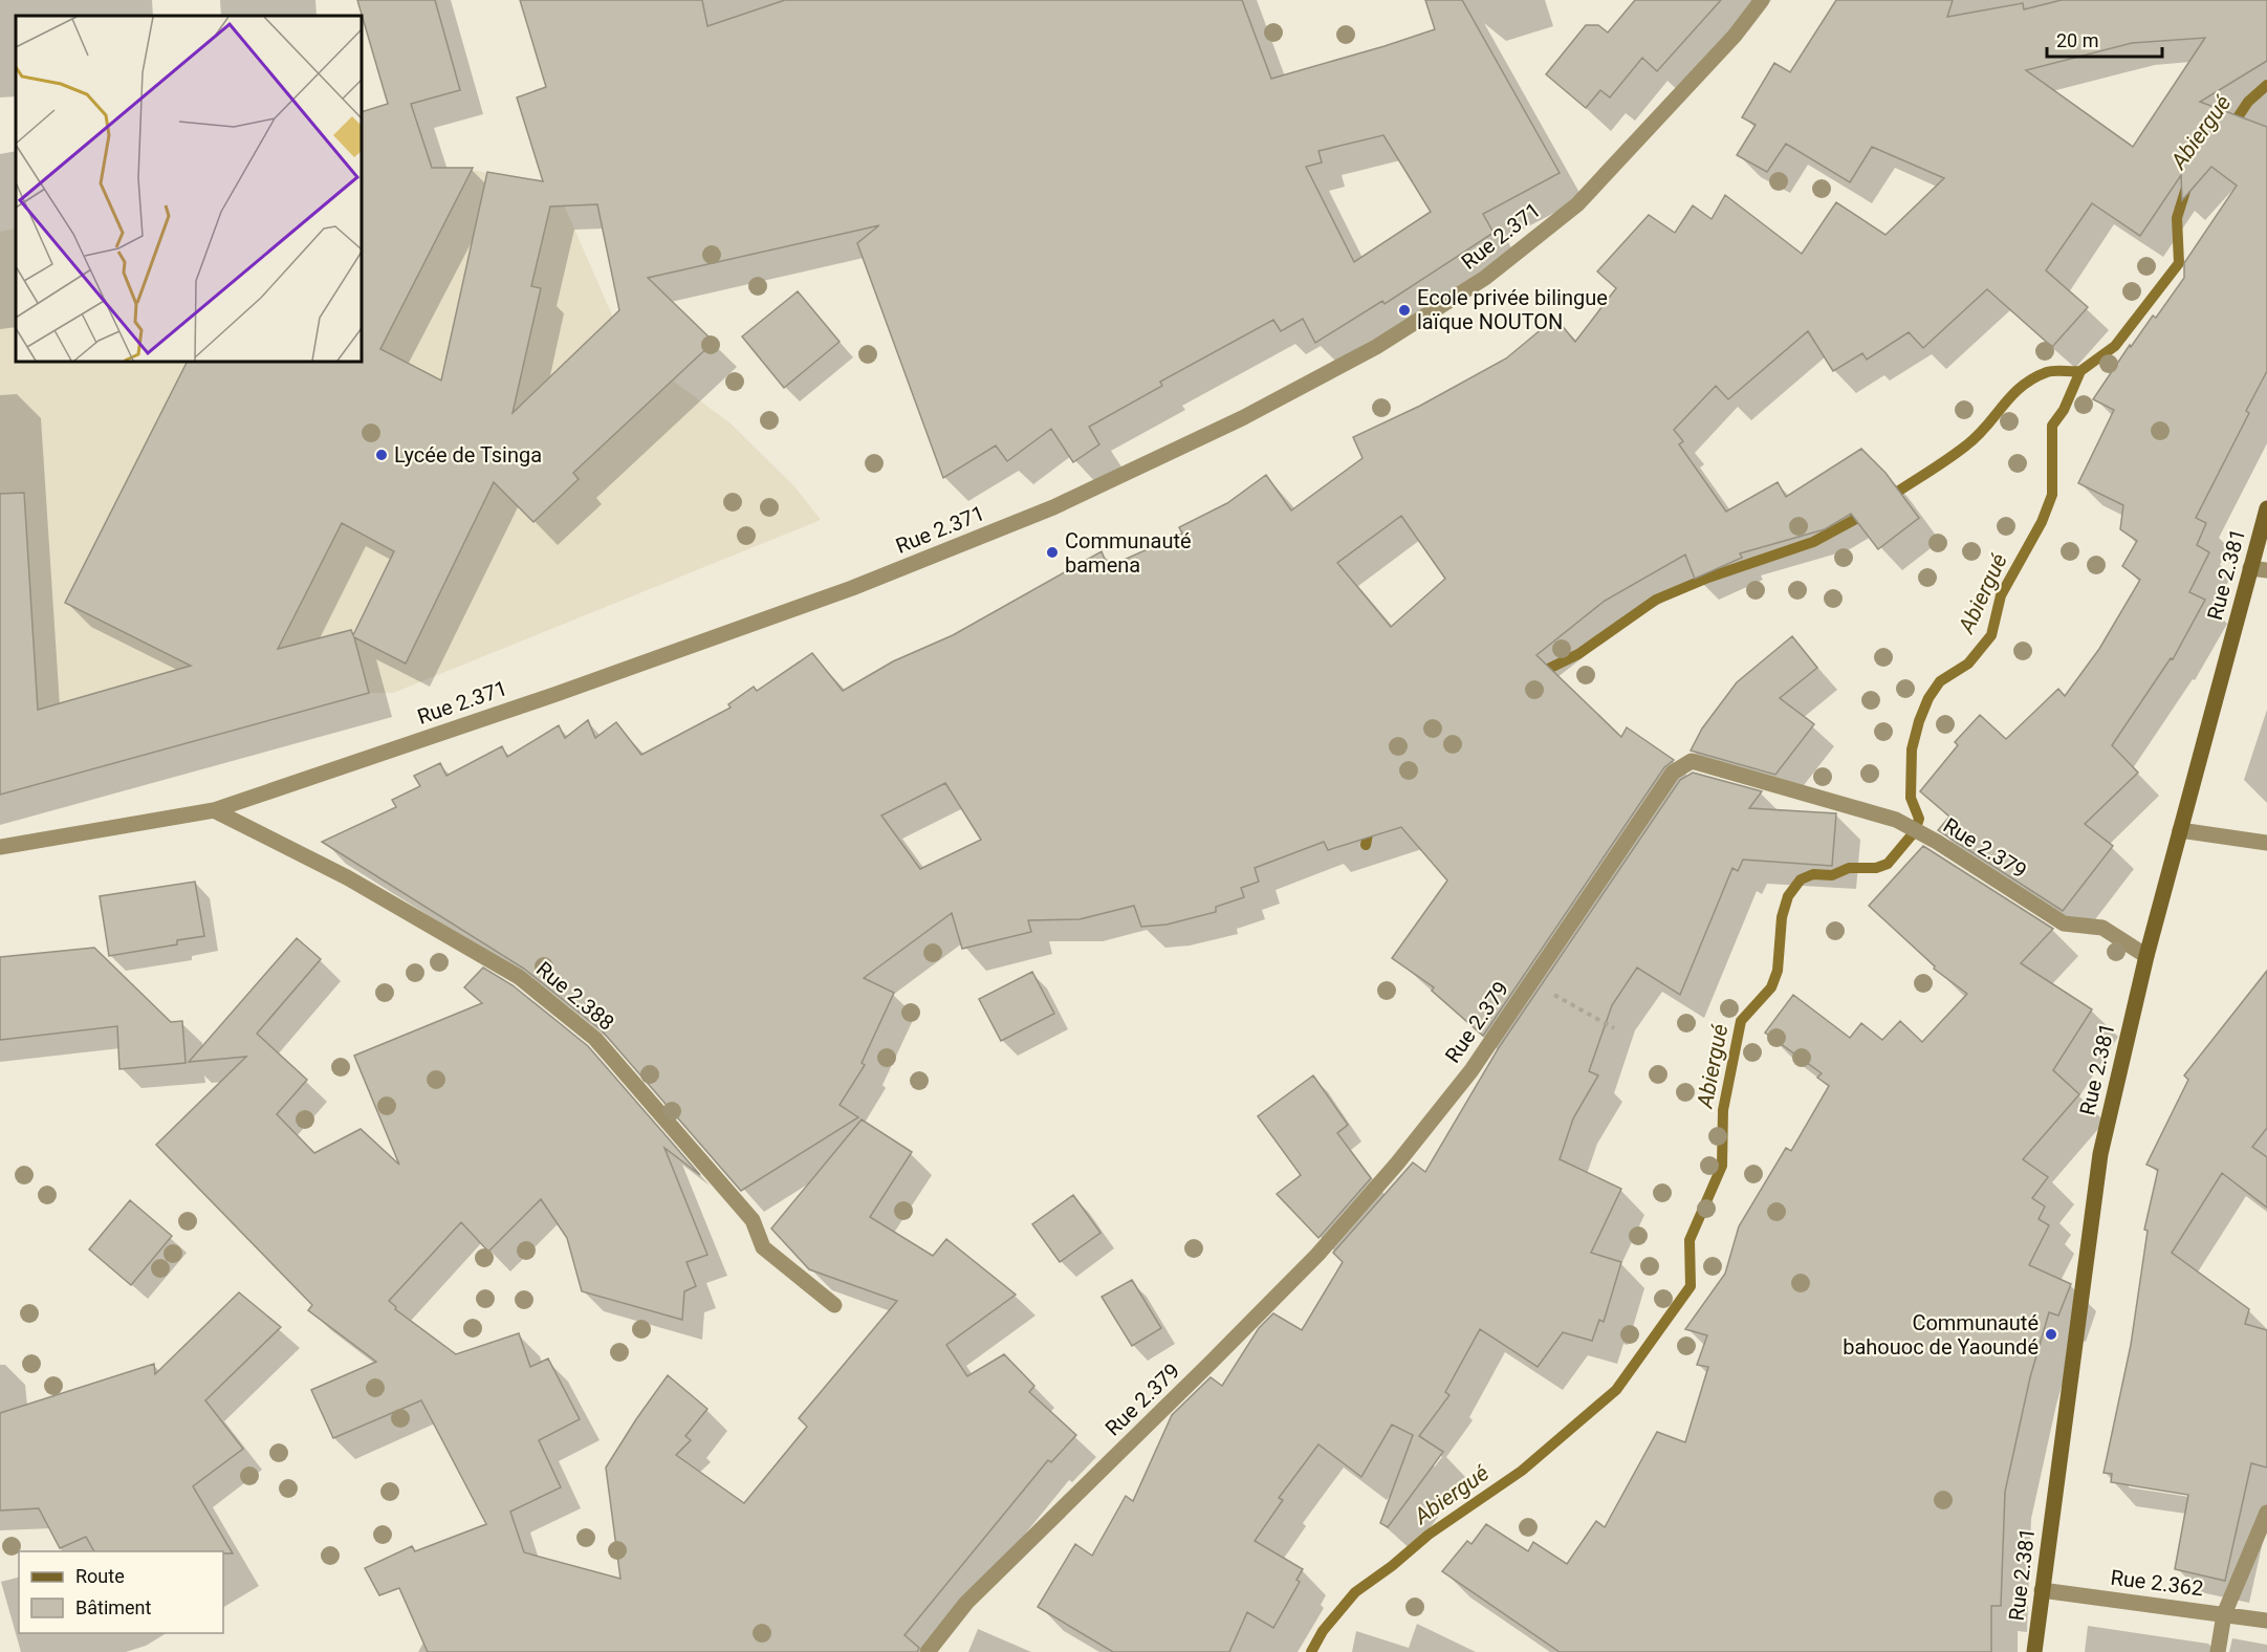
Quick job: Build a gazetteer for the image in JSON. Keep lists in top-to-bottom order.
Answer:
{
  "streets": {
    "street": [
      "Rue 2.371",
      "Rue 2.381",
      "Rue 2.379",
      "Rue 2.388",
      "Rue 2.362"
    ]
  },
  "crossings": [
    ["Rue 2.371", "Rue 2.388"],
    ["Rue 2.381", "Rue 2.379"],
    ["Rue 2.381", "Rue 2.362"]
  ],
  "water": ["Abiergué"],
  "places": [
    "Ecole privée bilingue laïque NOUTON",
    "Lycée de Tsinga",
    "Communauté bamena",
    "Communauté bahouoc de Yaoundé"
  ],
  "legend": ["Route", "Bâtiment"],
  "scale_bar": "20 m"
}
